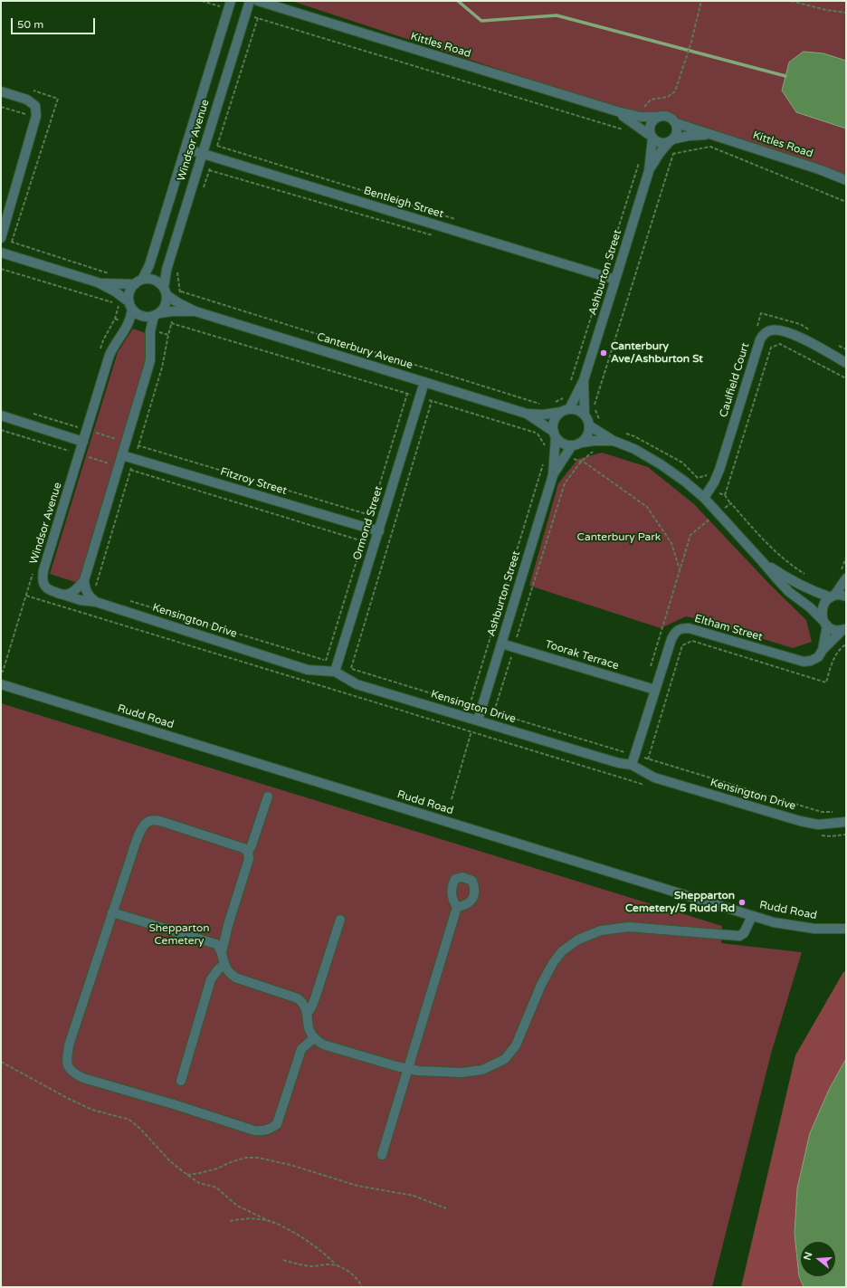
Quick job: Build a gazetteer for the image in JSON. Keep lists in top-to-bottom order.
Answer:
{
  "streets": {
    "street": [
      "Kittles Road",
      "Windsor Avenue",
      "Bentleigh Street",
      "Ashburton Street",
      "Canterbury Avenue",
      "Caulfield Court",
      "Fitzroy Street",
      "Ormond Street",
      "Kensington Drive",
      "Eltham Street",
      "Toorak Terrace",
      "Rudd Road"
    ]
  },
  "crossings": [
    ["Kittles Road", "Ashburton Street"],
    ["Windsor Avenue", "Bentleigh Street"],
    ["Windsor Avenue", "Canterbury Avenue"],
    ["Windsor Avenue", "Kensington Drive"],
    ["Bentleigh Street", "Ashburton Street"],
    ["Ashburton Street", "Canterbury Avenue"],
    ["Ashburton Street", "Kensington Drive"],
    ["Ashburton Street", "Toorak Terrace"],
    ["Canterbury Avenue", "Ormond Street"],
    ["Fitzroy Street", "Ormond Street"],
    ["Ormond Street", "Kensington Drive"],
    ["Kensington Drive", "Eltham Street"],
    ["Eltham Street", "Toorak Terrace"]
  ],
  "parks": ["Canterbury Park", "Shepparton Cemetery"],
  "places": ["Canterbury Ave/Ashburton St", "Shepparton Cemetery/5 Rudd Rd"],
  "scale_bar": "50 m",
  "north": "left"
}
